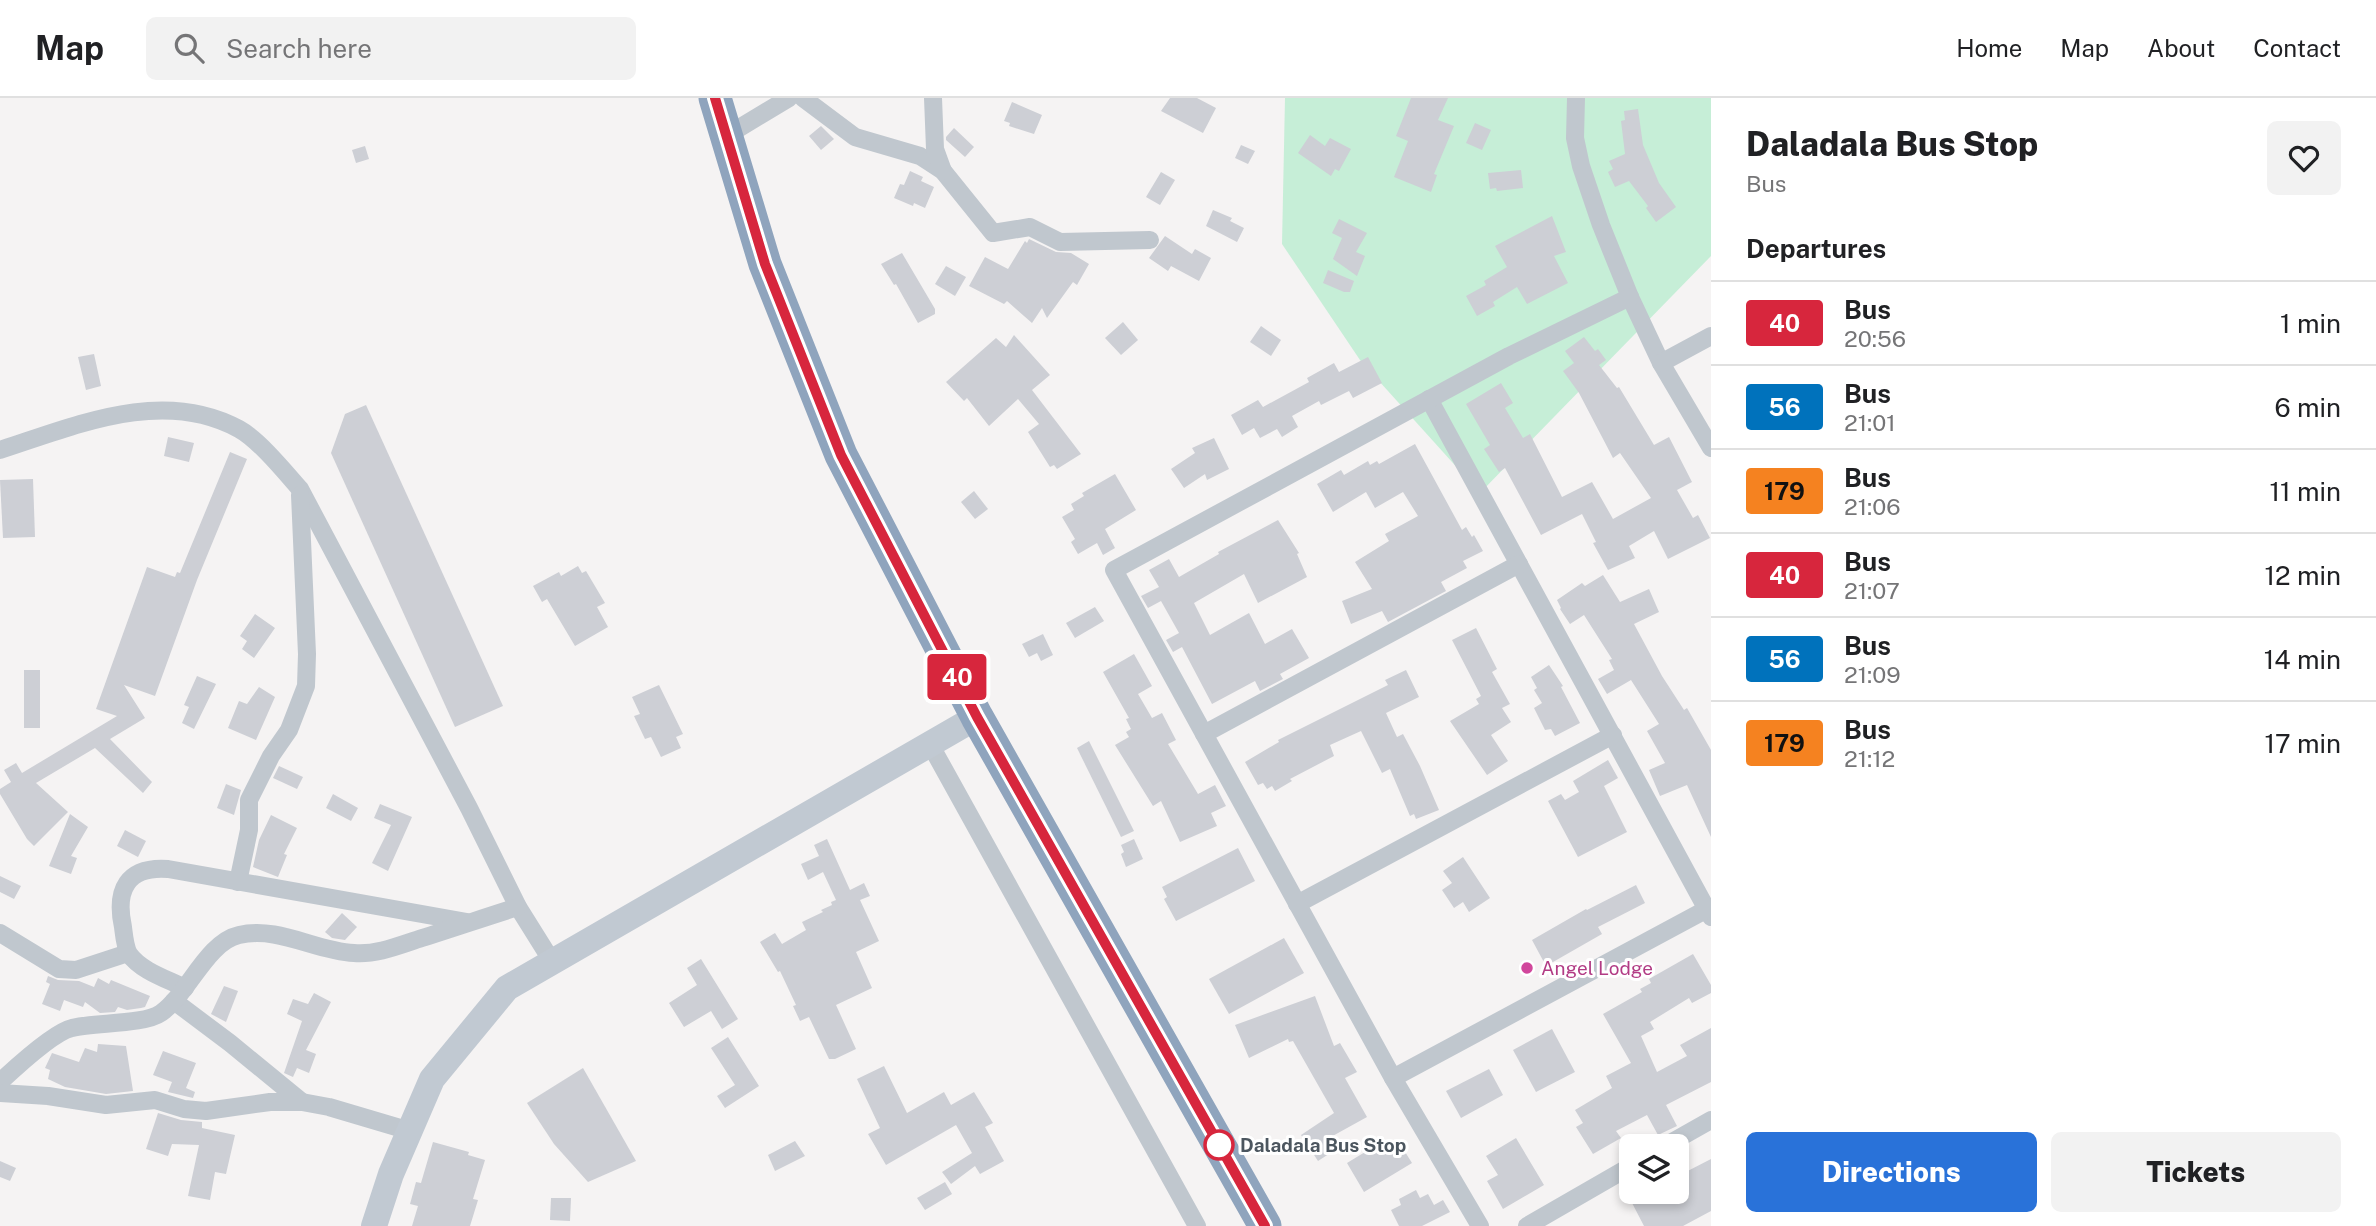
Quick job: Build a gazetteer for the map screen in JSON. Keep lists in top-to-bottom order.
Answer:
{
  "places": ["Angel Lodge", "Daladala Bus Stop"],
  "lines": ["bus line 40"],
  "page": {
    "header": "Map",
    "search": "Search here",
    "nav": [
      "Home",
      "Map",
      "About",
      "Contact"
    ],
    "on_map": "40",
    "heading": [
      ["Daladala Bus Stop", "Bus"],
      "Departures"
    ],
    "list": [
      {
        "mark": "40",
        "name": "Bus",
        "note": "20:56",
        "value": "1 min"
      },
      {
        "mark": "56",
        "name": "Bus",
        "note": "21:01",
        "value": "6 min"
      },
      {
        "mark": "179",
        "name": "Bus",
        "note": "21:06",
        "value": "11 min"
      },
      {
        "mark": "40",
        "name": "Bus",
        "note": "21:07",
        "value": "12 min"
      },
      {
        "mark": "56",
        "name": "Bus",
        "note": "21:09",
        "value": "14 min"
      },
      {
        "mark": "179",
        "name": "Bus",
        "note": "21:12",
        "value": "17 min"
      }
    ],
    "buttons": ["Directions", "Tickets"]
  }
}
